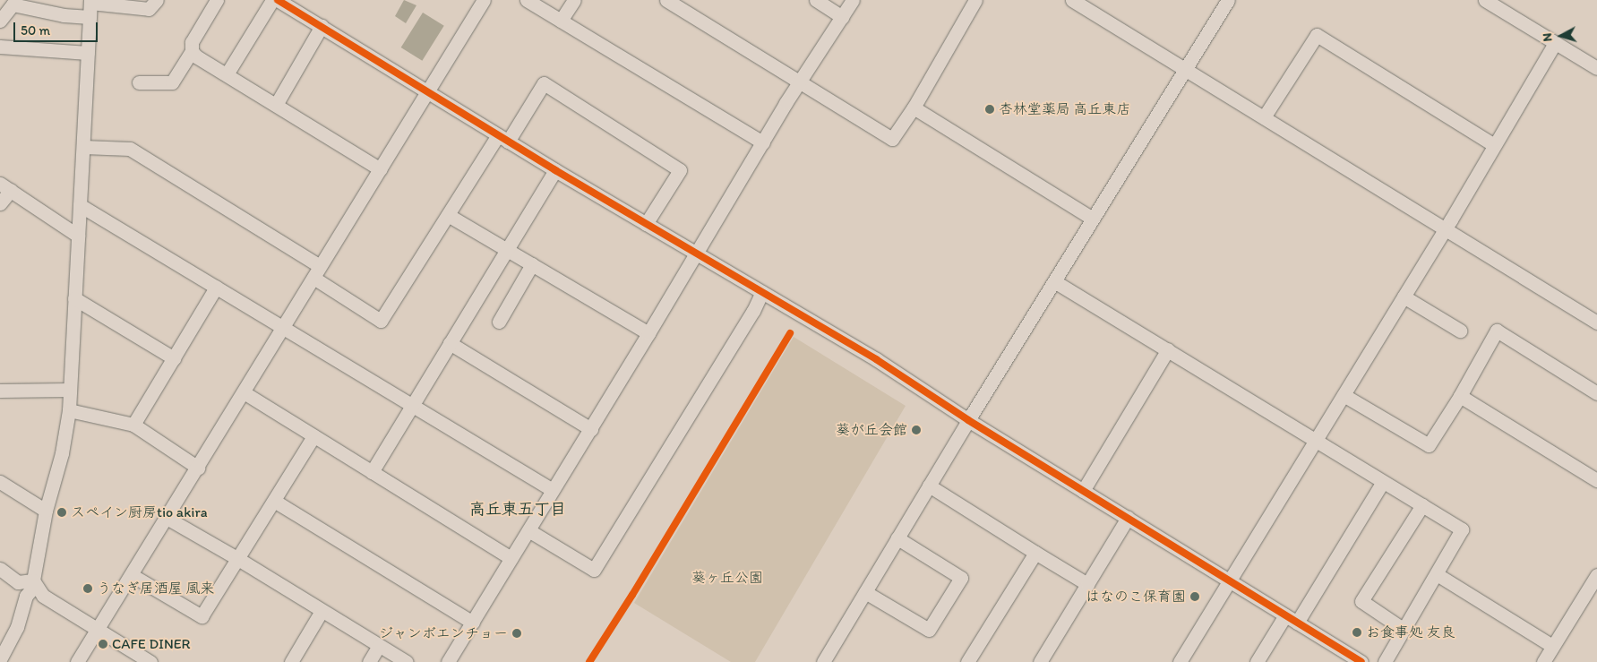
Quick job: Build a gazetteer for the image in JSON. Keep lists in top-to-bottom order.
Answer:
{
  "districts": ["高丘東五丁目"],
  "parks": ["葵ヶ丘公園"],
  "places": [
    "杏林堂薬局 高丘東店",
    "葵が丘会館",
    "スペイン厨房tio akira",
    "うなぎ居酒屋 風来",
    "はなのこ保育園",
    "お食事処 友良",
    "ジャンボエンチョー",
    "CAFE DINER"
  ],
  "scale_bar": "50 m",
  "north": "left"
}
